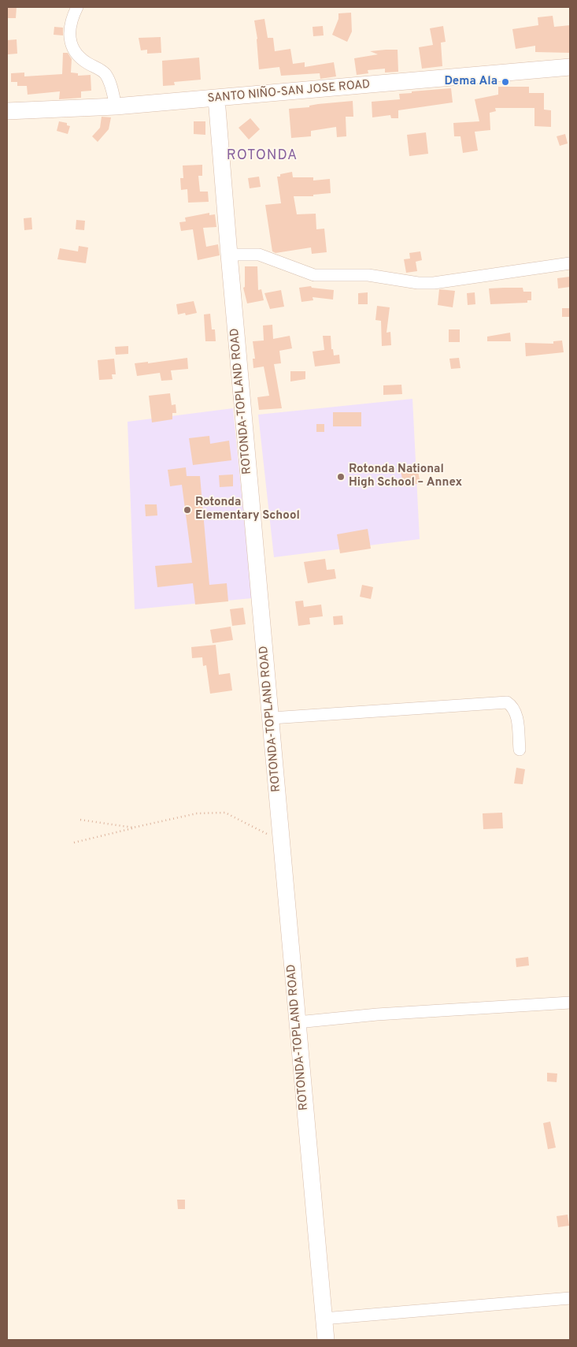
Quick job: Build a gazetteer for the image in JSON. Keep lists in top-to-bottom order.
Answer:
{
  "streets": {
    "main road": ["SANTO NIÑO-SAN JOSE ROAD", "ROTONDA-TOPLAND ROAD"]
  },
  "crossings": [
    ["SANTO NIÑO-SAN JOSE ROAD", "ROTONDA-TOPLAND ROAD"]
  ],
  "districts": ["ROTONDA"],
  "places": ["Dema Ala", "Rotonda National High School – Annex", "Rotonda Elementary School"]
}
